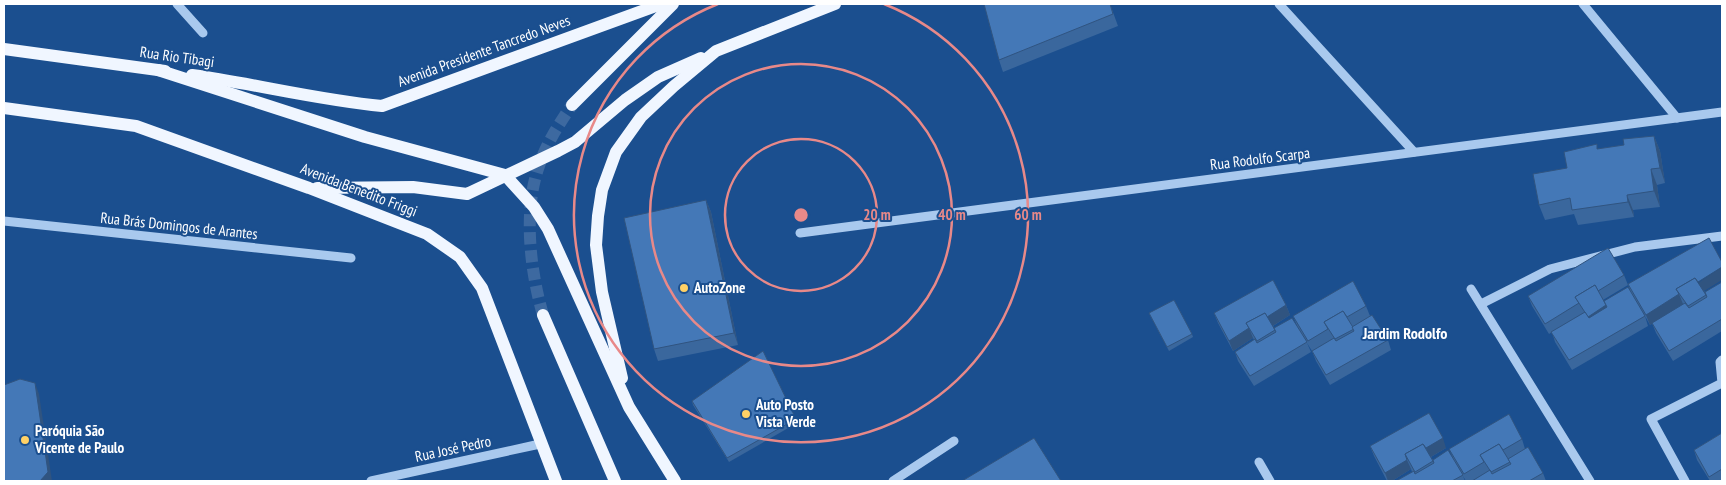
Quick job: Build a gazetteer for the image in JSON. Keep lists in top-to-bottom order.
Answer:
{
  "streets": {
    "main road": ["Avenida Presidente Tancredo Neves", "Rua Rio Tibagi", "Avenida Benedito Friggi"],
    "street": ["Rua Rodolfo Scarpa", "Rua Brás Domingos de Arantes", "Rua José Pedro"]
  },
  "crossings": [
    ["Avenida Presidente Tancredo Neves", "Rua Rio Tibagi"],
    ["Avenida Benedito Friggi", "Rua José Pedro"]
  ],
  "districts": ["Jardim Rodolfo"],
  "places": ["AutoZone", "Auto Posto Vista Verde", "Paróquia São Vicente de Paulo"],
  "rings": ["20 m", "40 m", "60 m"]
}
